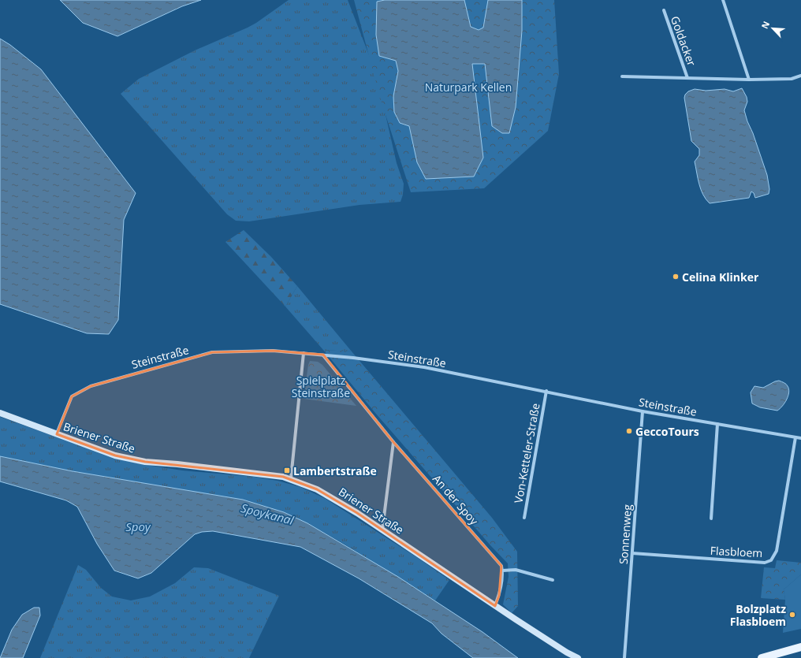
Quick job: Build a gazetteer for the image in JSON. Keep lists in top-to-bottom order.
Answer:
{
  "streets": {
    "street": [
      "Goldacker",
      "Steinstraße",
      "Briener Straße",
      "Von-Ketteler-Straße",
      "An der Spoy",
      "Sonnenweg",
      "Flasbloem"
    ]
  },
  "crossings": [
    ["Steinstraße", "Briener Straße"],
    ["Steinstraße", "Von-Ketteler-Straße"],
    ["Steinstraße", "An der Spoy"],
    ["Steinstraße", "Sonnenweg"],
    ["Steinstraße", "Flasbloem"],
    ["Sonnenweg", "Flasbloem"]
  ],
  "water": ["Spoykanal", "Spoy"],
  "parks": ["Naturpark Kellen", "Spielplatz Steinstraße"],
  "places": {
    "other": ["Celina Klinker", "GeccoTours", "Bolzplatz Flasbloem"],
    "transit": ["Lambertstraße"]
  },
  "north": "top left"
}
